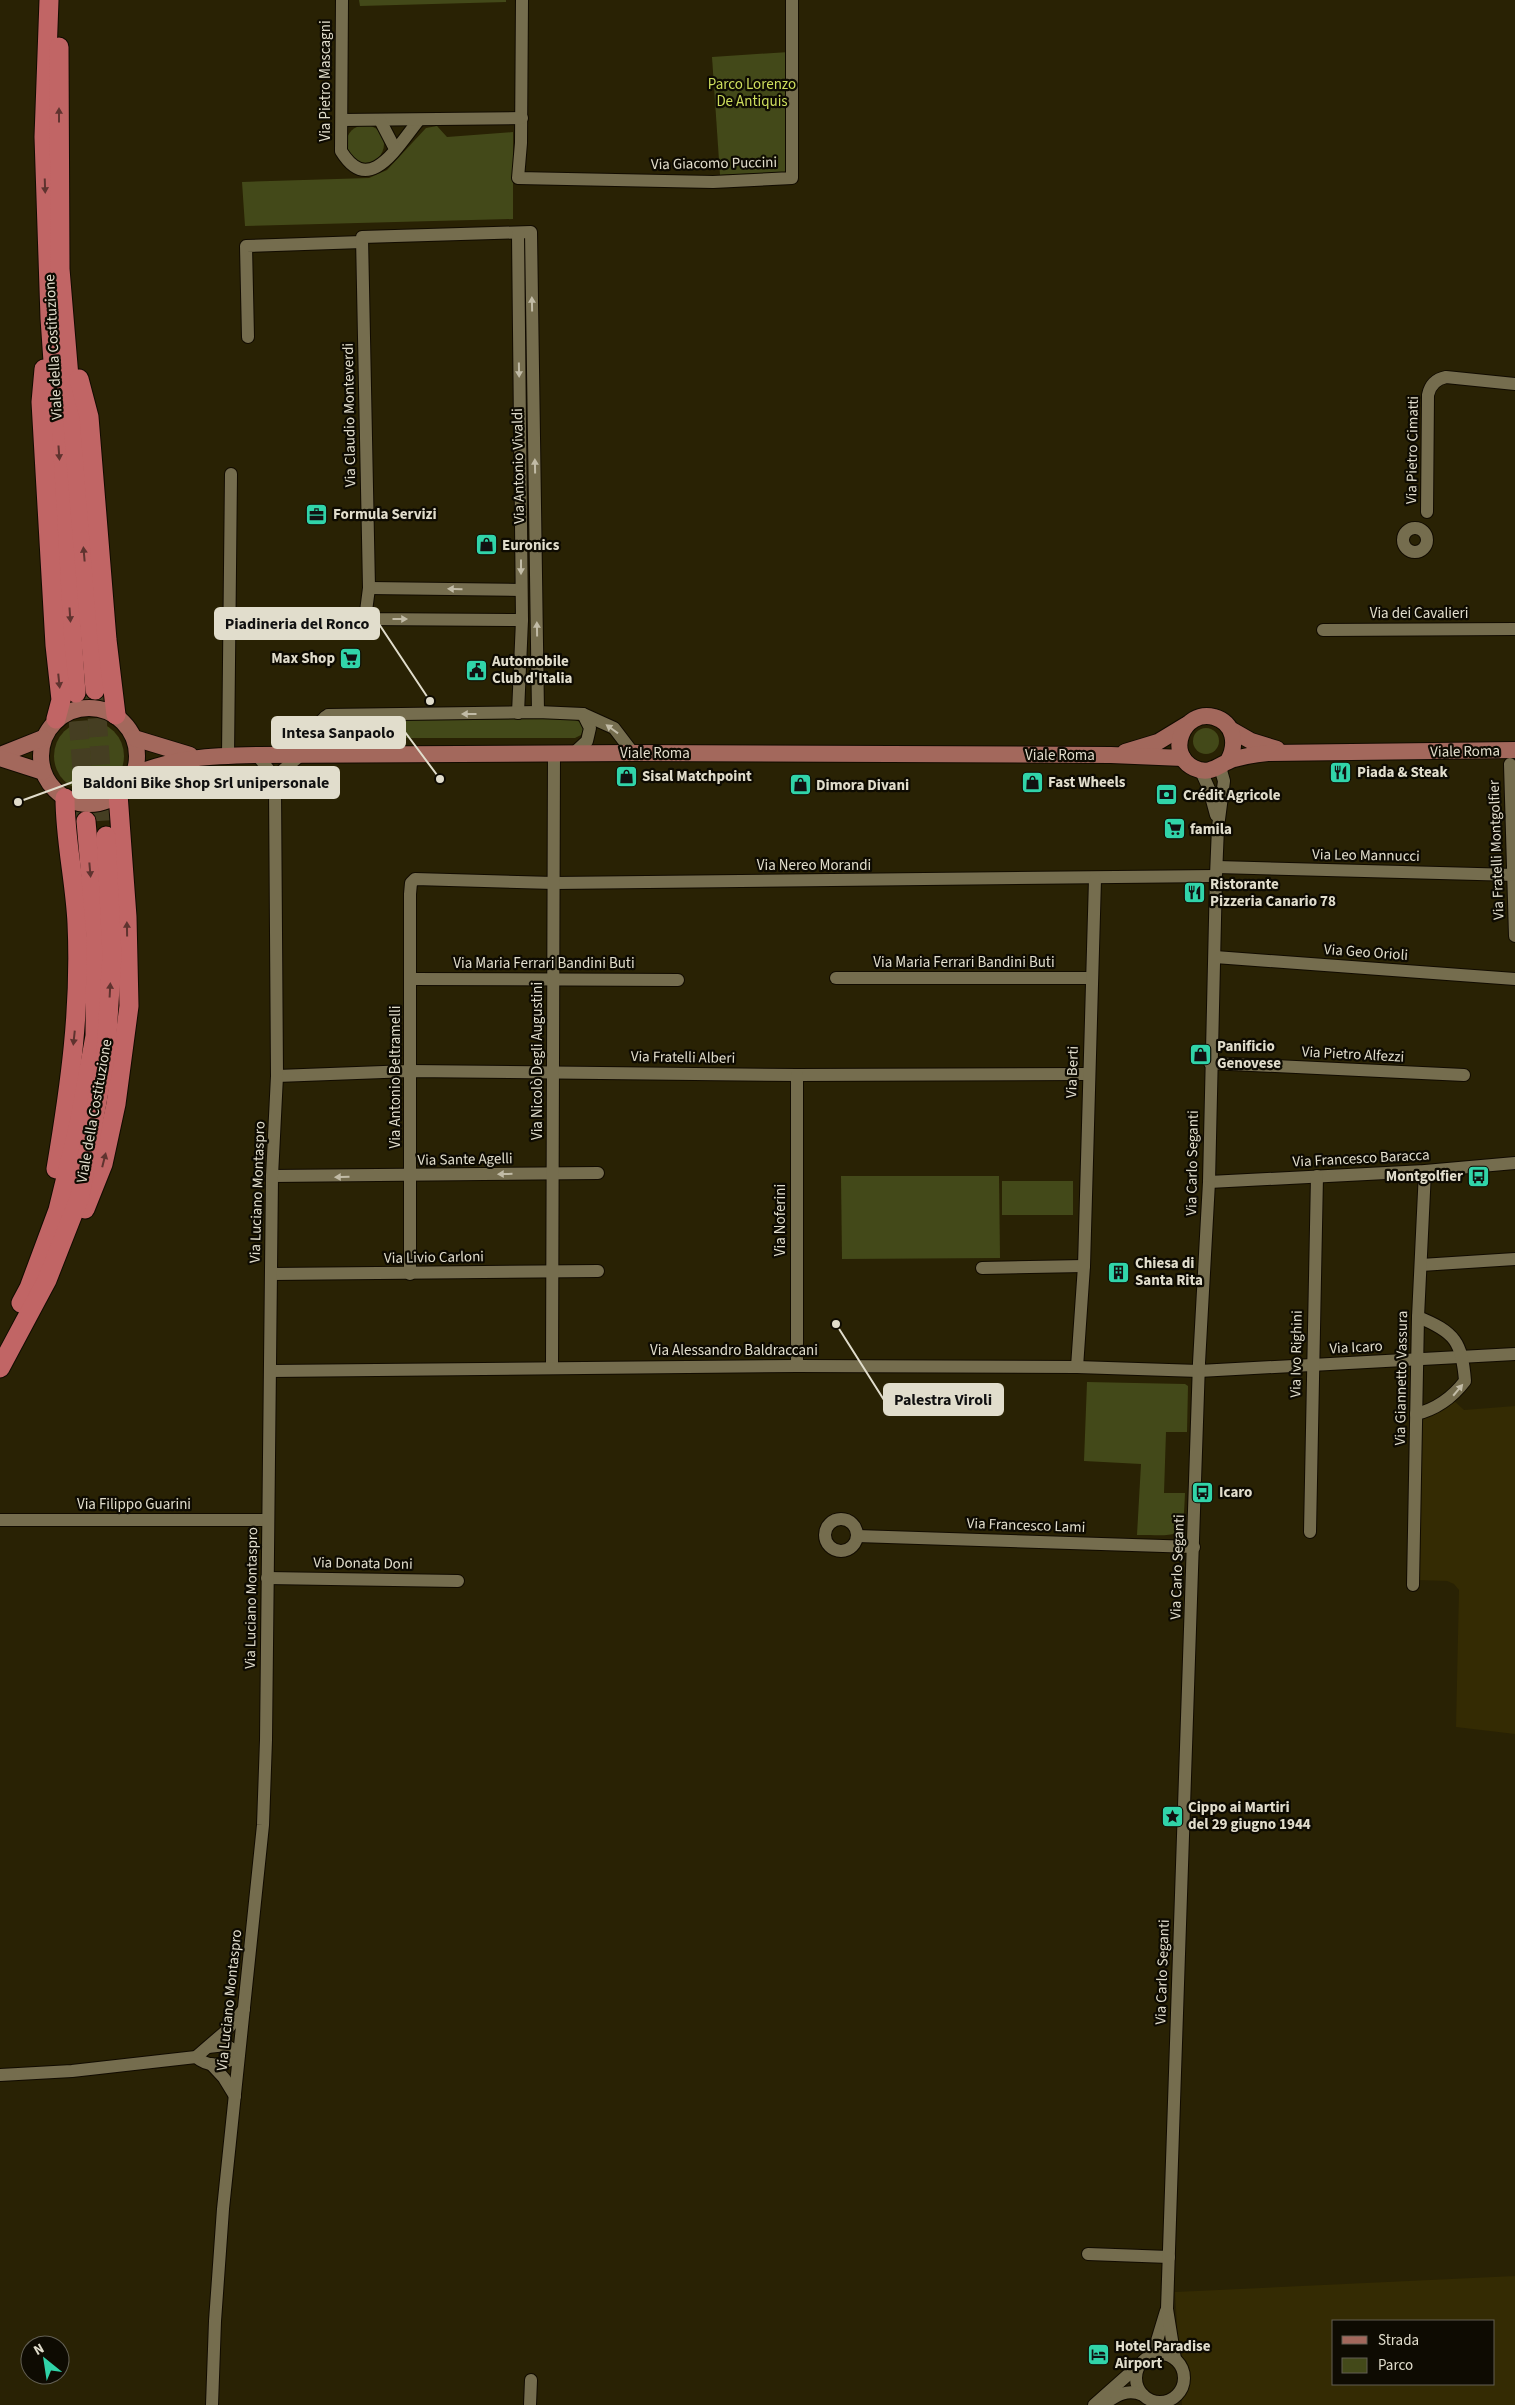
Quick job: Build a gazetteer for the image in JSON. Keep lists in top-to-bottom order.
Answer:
{
  "streets": {
    "highway": ["Viale della Costituzione"],
    "main road": ["Viale Roma"],
    "street": [
      "Via Pietro Mascagni",
      "Via Giacomo Puccini",
      "Via Claudio Monteverdi",
      "Via Pietro Cimatti",
      "Via Antonio Vivaldi",
      "Via dei Cavalieri",
      "Via Fratelli Montgolfier",
      "Via Leo Mannucci",
      "Via Nereo Morandi",
      "Via Geo Orioli",
      "Via Maria Ferrari Bandini Buti",
      "Via Pietro Alfezzi",
      "Via Fratelli Alberi",
      "Via Nicolò Degli Augustini",
      "Via Berti",
      "Via Antonio Beltramelli",
      "Via Francesco Baracca",
      "Via Sante Agelli",
      "Via Carlo Seganti",
      "Via Luciano Montaspro",
      "Via Noferini",
      "Via Livio Carloni",
      "Via Icaro",
      "Via Alessandro Baldraccani",
      "Via Ivo Righini",
      "Via Giannetto Vassura",
      "Via Filippo Guarini",
      "Via Francesco Lami",
      "Via Donata Doni"
    ]
  },
  "crossings": [
    ["Viale Roma", "Via Fratelli Montgolfier"],
    ["Viale Roma", "Via Nicolò Degli Augustini"],
    ["Viale Roma", "Via Carlo Seganti"],
    ["Viale Roma", "Via Luciano Montaspro"],
    ["Via Fratelli Montgolfier", "Via Leo Mannucci"],
    ["Via Leo Mannucci", "Via Nereo Morandi"],
    ["Via Leo Mannucci", "Via Carlo Seganti"],
    ["Via Nereo Morandi", "Via Nicolò Degli Augustini"],
    ["Via Nereo Morandi", "Via Berti"],
    ["Via Nereo Morandi", "Via Antonio Beltramelli"],
    ["Via Nereo Morandi", "Via Carlo Seganti"],
    ["Via Geo Orioli", "Via Carlo Seganti"],
    ["Via Maria Ferrari Bandini Buti", "Via Nicolò Degli Augustini"],
    ["Via Maria Ferrari Bandini Buti", "Via Berti"],
    ["Via Maria Ferrari Bandini Buti", "Via Antonio Beltramelli"],
    ["Via Pietro Alfezzi", "Via Carlo Seganti"],
    ["Via Fratelli Alberi", "Via Nicolò Degli Augustini"],
    ["Via Fratelli Alberi", "Via Berti"],
    ["Via Fratelli Alberi", "Via Antonio Beltramelli"],
    ["Via Fratelli Alberi", "Via Luciano Montaspro"],
    ["Via Fratelli Alberi", "Via Noferini"],
    ["Via Nicolò Degli Augustini", "Via Sante Agelli"],
    ["Via Nicolò Degli Augustini", "Via Livio Carloni"],
    ["Via Nicolò Degli Augustini", "Via Alessandro Baldraccani"],
    ["Via Berti", "Via Alessandro Baldraccani"],
    ["Via Antonio Beltramelli", "Via Sante Agelli"],
    ["Via Antonio Beltramelli", "Via Livio Carloni"],
    ["Via Francesco Baracca", "Via Carlo Seganti"],
    ["Via Francesco Baracca", "Via Ivo Righini"],
    ["Via Francesco Baracca", "Via Giannetto Vassura"],
    ["Via Sante Agelli", "Via Luciano Montaspro"],
    ["Via Carlo Seganti", "Via Icaro"],
    ["Via Carlo Seganti", "Via Alessandro Baldraccani"],
    ["Via Carlo Seganti", "Via Francesco Lami"],
    ["Via Luciano Montaspro", "Via Livio Carloni"],
    ["Via Luciano Montaspro", "Via Alessandro Baldraccani"],
    ["Via Luciano Montaspro", "Via Filippo Guarini"],
    ["Via Luciano Montaspro", "Via Donata Doni"],
    ["Via Noferini", "Via Alessandro Baldraccani"],
    ["Via Icaro", "Via Alessandro Baldraccani"],
    ["Via Icaro", "Via Ivo Righini"],
    ["Via Icaro", "Via Giannetto Vassura"]
  ],
  "one_way": ["Via Sante Agelli"],
  "parks": ["Parco Lorenzo De Antiquis"],
  "places": {
    "office": ["Formula Servizi"],
    "shop": [
      "Euronics",
      "Sisal Matchpoint",
      "Fast Wheels",
      "Dimora Divani",
      "Panificio Genovese"
    ],
    "supermarket": ["Max Shop", "famila"],
    "public building": ["Automobile Club d'Italia"],
    "other": [
      "Piadineria del Ronco",
      "Intesa Sanpaolo",
      "Baldoni Bike Shop Srl unipersonale",
      "Palestra Viroli"
    ],
    "restaurant": ["Piada & Steak", "Ristorante Pizzeria Canario 78"],
    "bank": ["Crédit Agricole"],
    "bus stop": ["Montgolfier", "Icaro"],
    "building": ["Chiesa di Santa Rita"],
    "place": ["Cippo ai Martiri del 29 giugno 1944"],
    "hotel": ["Hotel Paradise Airport"]
  },
  "legend": ["Strada", "Parco"],
  "north": "top left"
}
